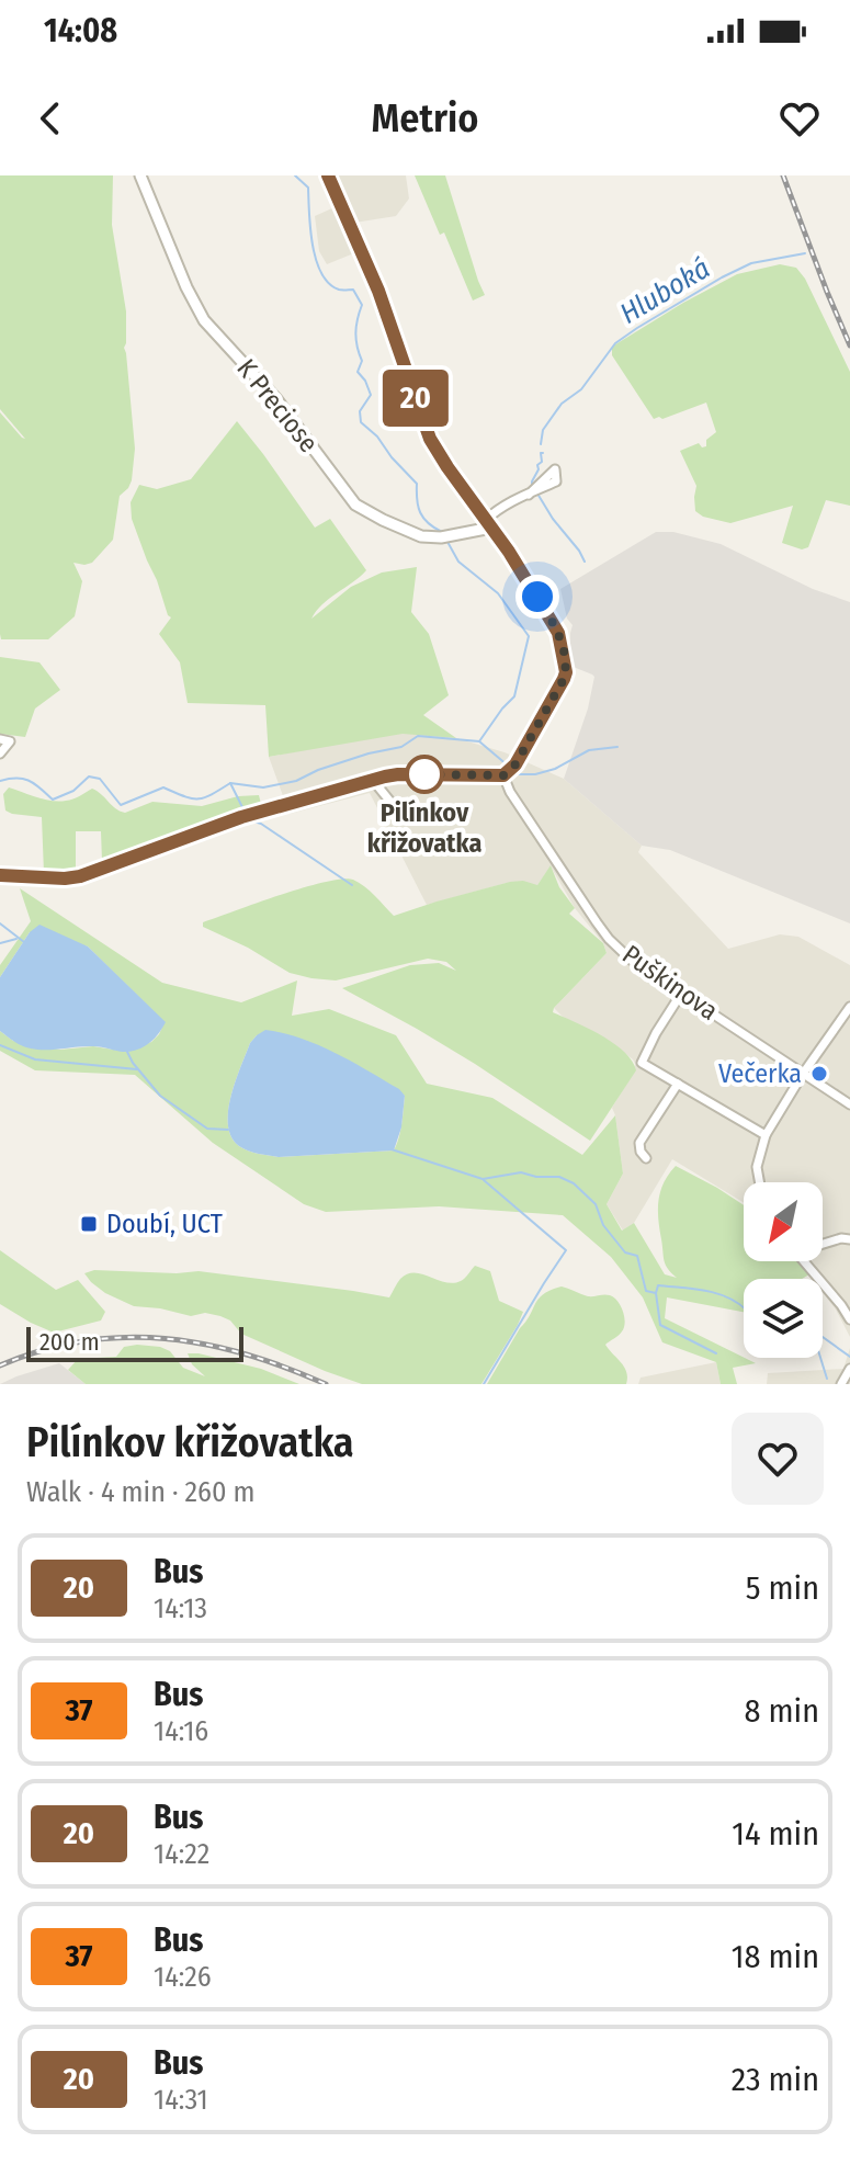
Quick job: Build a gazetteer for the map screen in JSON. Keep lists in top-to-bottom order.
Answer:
{
  "streets": {
    "street": ["K Preciose", "Puškinova"]
  },
  "water": ["Hluboká"],
  "places": {
    "other": ["Pilínkov křižovatka", "Večerka"],
    "transit": ["Doubí, UCT"]
  },
  "lines": ["bus line 20"],
  "scale_bar": "200 m",
  "north": "bottom left",
  "page": {
    "status": "14:08",
    "header": "Metrio",
    "on_map": "20",
    "scale": "200 m",
    "heading": ["Pilínkov křižovatka", "Walk · 4 min · 260 m"],
    "list": [
      {
        "mark": "20",
        "name": "Bus",
        "note": "14:13",
        "value": "5 min"
      },
      {
        "mark": "37",
        "name": "Bus",
        "note": "14:16",
        "value": "8 min"
      },
      {
        "mark": "20",
        "name": "Bus",
        "note": "14:22",
        "value": "14 min"
      },
      {
        "mark": "37",
        "name": "Bus",
        "note": "14:26",
        "value": "18 min"
      },
      {
        "mark": "20",
        "name": "Bus",
        "note": "14:31",
        "value": "23 min"
      }
    ]
  }
}
